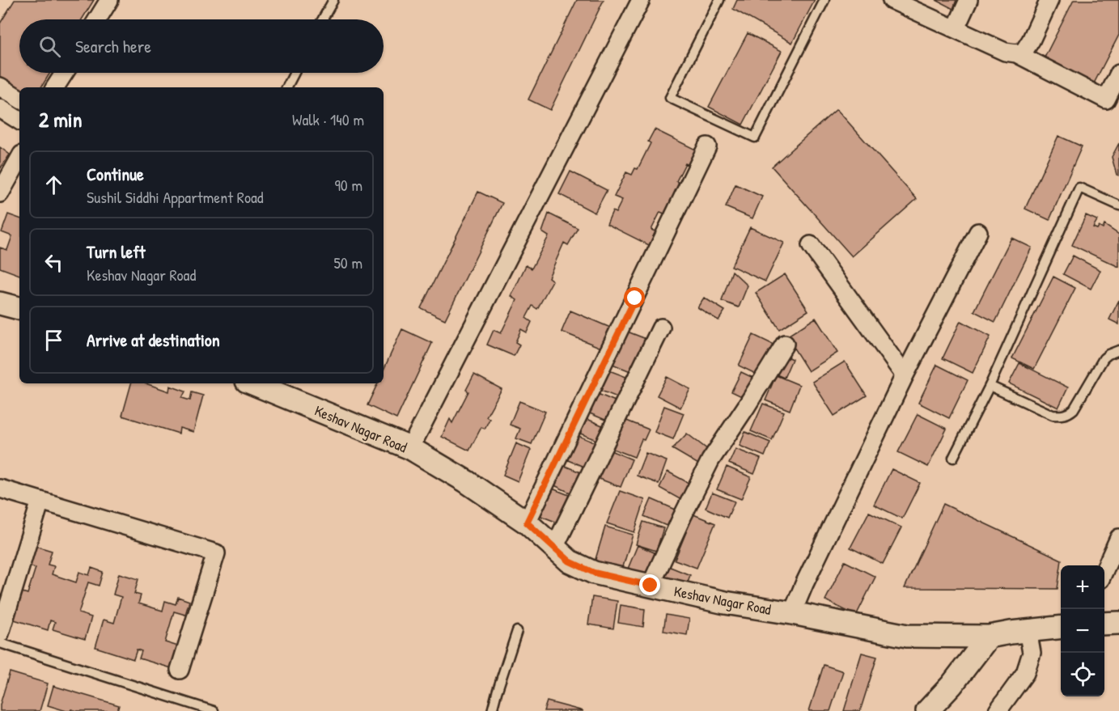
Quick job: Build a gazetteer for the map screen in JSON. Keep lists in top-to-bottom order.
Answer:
{
  "streets": {
    "street": ["Keshav Nagar Road"]
  },
  "page": {
    "search": "Search here",
    "heading": ["2 min", "Walk · 140 m"],
    "list": [
      ["Continue", "Sushil Siddhi Appartment Road", "90 m"],
      ["Turn left", "Keshav Nagar Road", "50 m"],
      "Arrive at destination"
    ],
    "map_buttons": ["+", "−"]
  }
}
